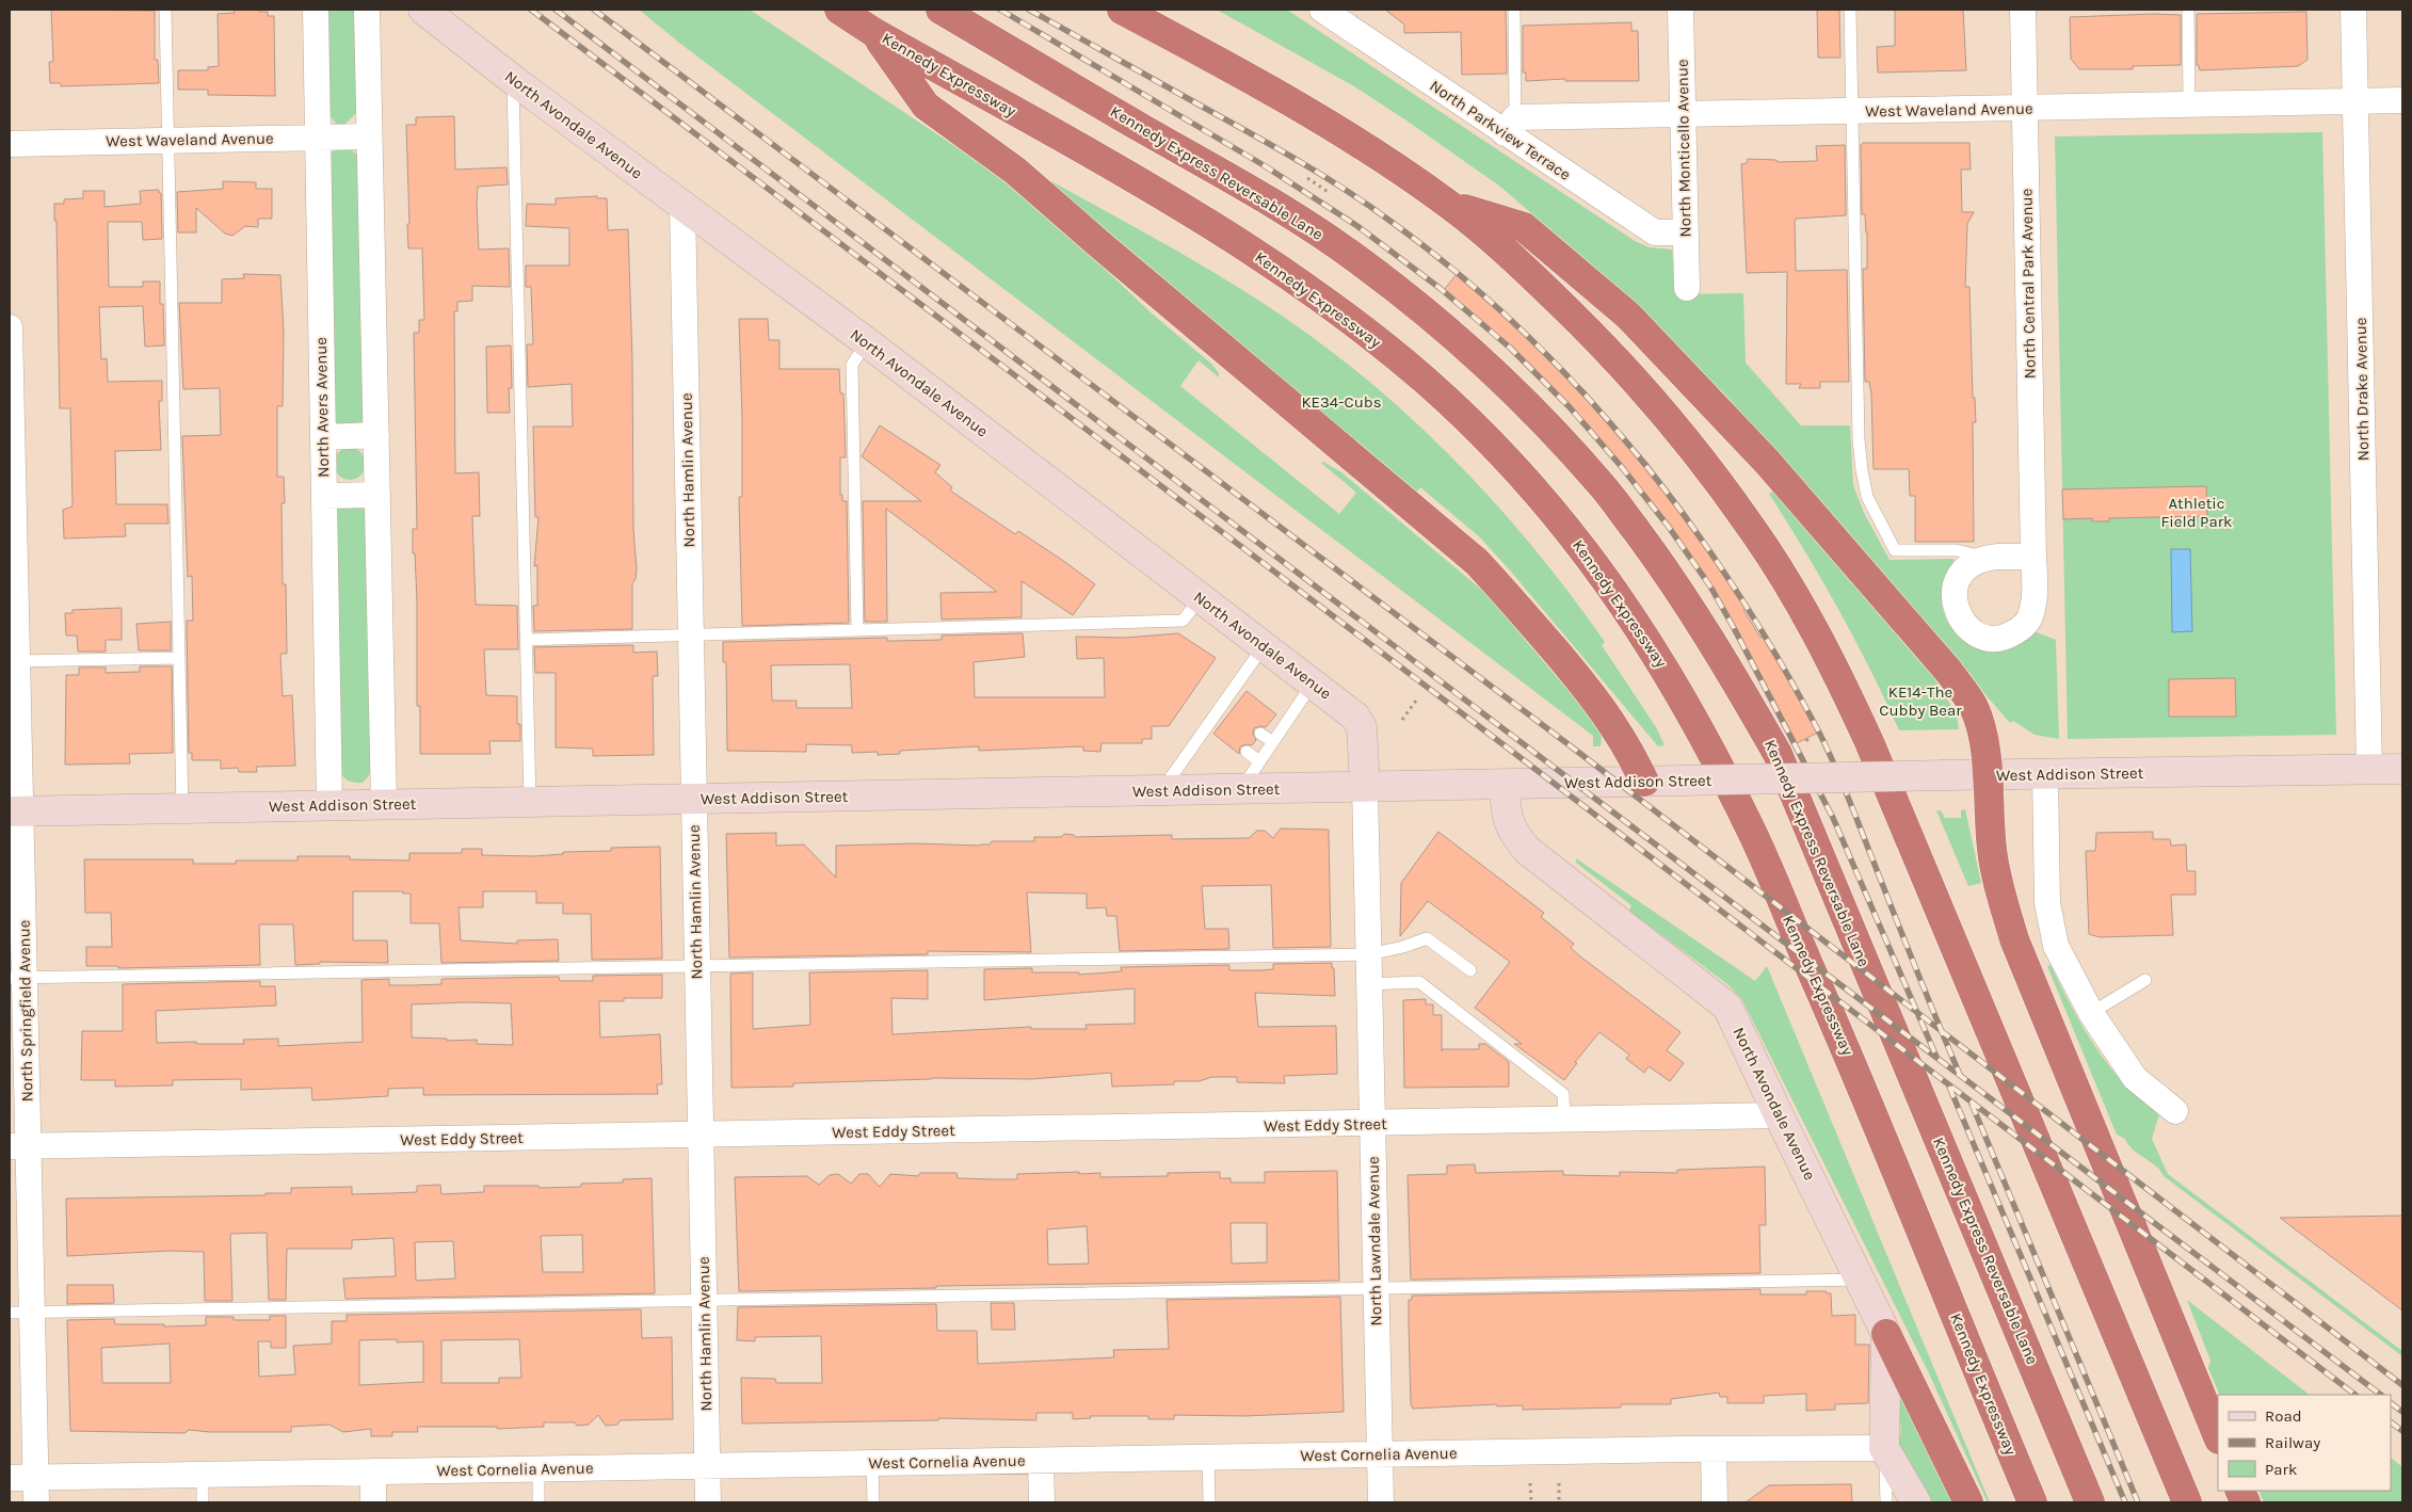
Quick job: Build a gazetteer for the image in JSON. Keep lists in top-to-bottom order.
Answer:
{
  "streets": {
    "highway": ["Kennedy Expressway", "Kennedy Express Reversable Lane"],
    "street": [
      "West Waveland Avenue",
      "North Avondale Avenue",
      "North Parkview Terrace",
      "North Monticello Avenue",
      "North Central Park Avenue",
      "North Drake Avenue",
      "North Avers Avenue",
      "North Hamlin Avenue",
      "West Addison Street",
      "North Springfield Avenue",
      "West Eddy Street",
      "North Lawndale Avenue",
      "West Cornelia Avenue"
    ]
  },
  "crossings": [
    ["West Waveland Avenue", "North Parkview Terrace"],
    ["West Waveland Avenue", "North Monticello Avenue"],
    ["West Waveland Avenue", "North Central Park Avenue"],
    ["West Waveland Avenue", "North Drake Avenue"],
    ["West Waveland Avenue", "North Avers Avenue"],
    ["North Avondale Avenue", "North Hamlin Avenue"],
    ["North Avondale Avenue", "West Addison Street"],
    ["North Avondale Avenue", "West Eddy Street"],
    ["North Avondale Avenue", "North Lawndale Avenue"],
    ["North Avondale Avenue", "West Cornelia Avenue"],
    ["North Parkview Terrace", "North Monticello Avenue"],
    ["North Drake Avenue", "West Addison Street"],
    ["North Avers Avenue", "West Addison Street"],
    ["North Hamlin Avenue", "West Addison Street"],
    ["North Hamlin Avenue", "West Eddy Street"],
    ["North Hamlin Avenue", "West Cornelia Avenue"],
    ["West Addison Street", "North Springfield Avenue"],
    ["West Addison Street", "North Lawndale Avenue"],
    ["North Springfield Avenue", "West Eddy Street"],
    ["North Springfield Avenue", "West Cornelia Avenue"],
    ["West Eddy Street", "North Lawndale Avenue"],
    ["North Lawndale Avenue", "West Cornelia Avenue"]
  ],
  "parks": ["KE34-Cubs", "Athletic Field Park", "KE14-The Cubby Bear"],
  "legend": ["Road", "Railway", "Park"]
}
